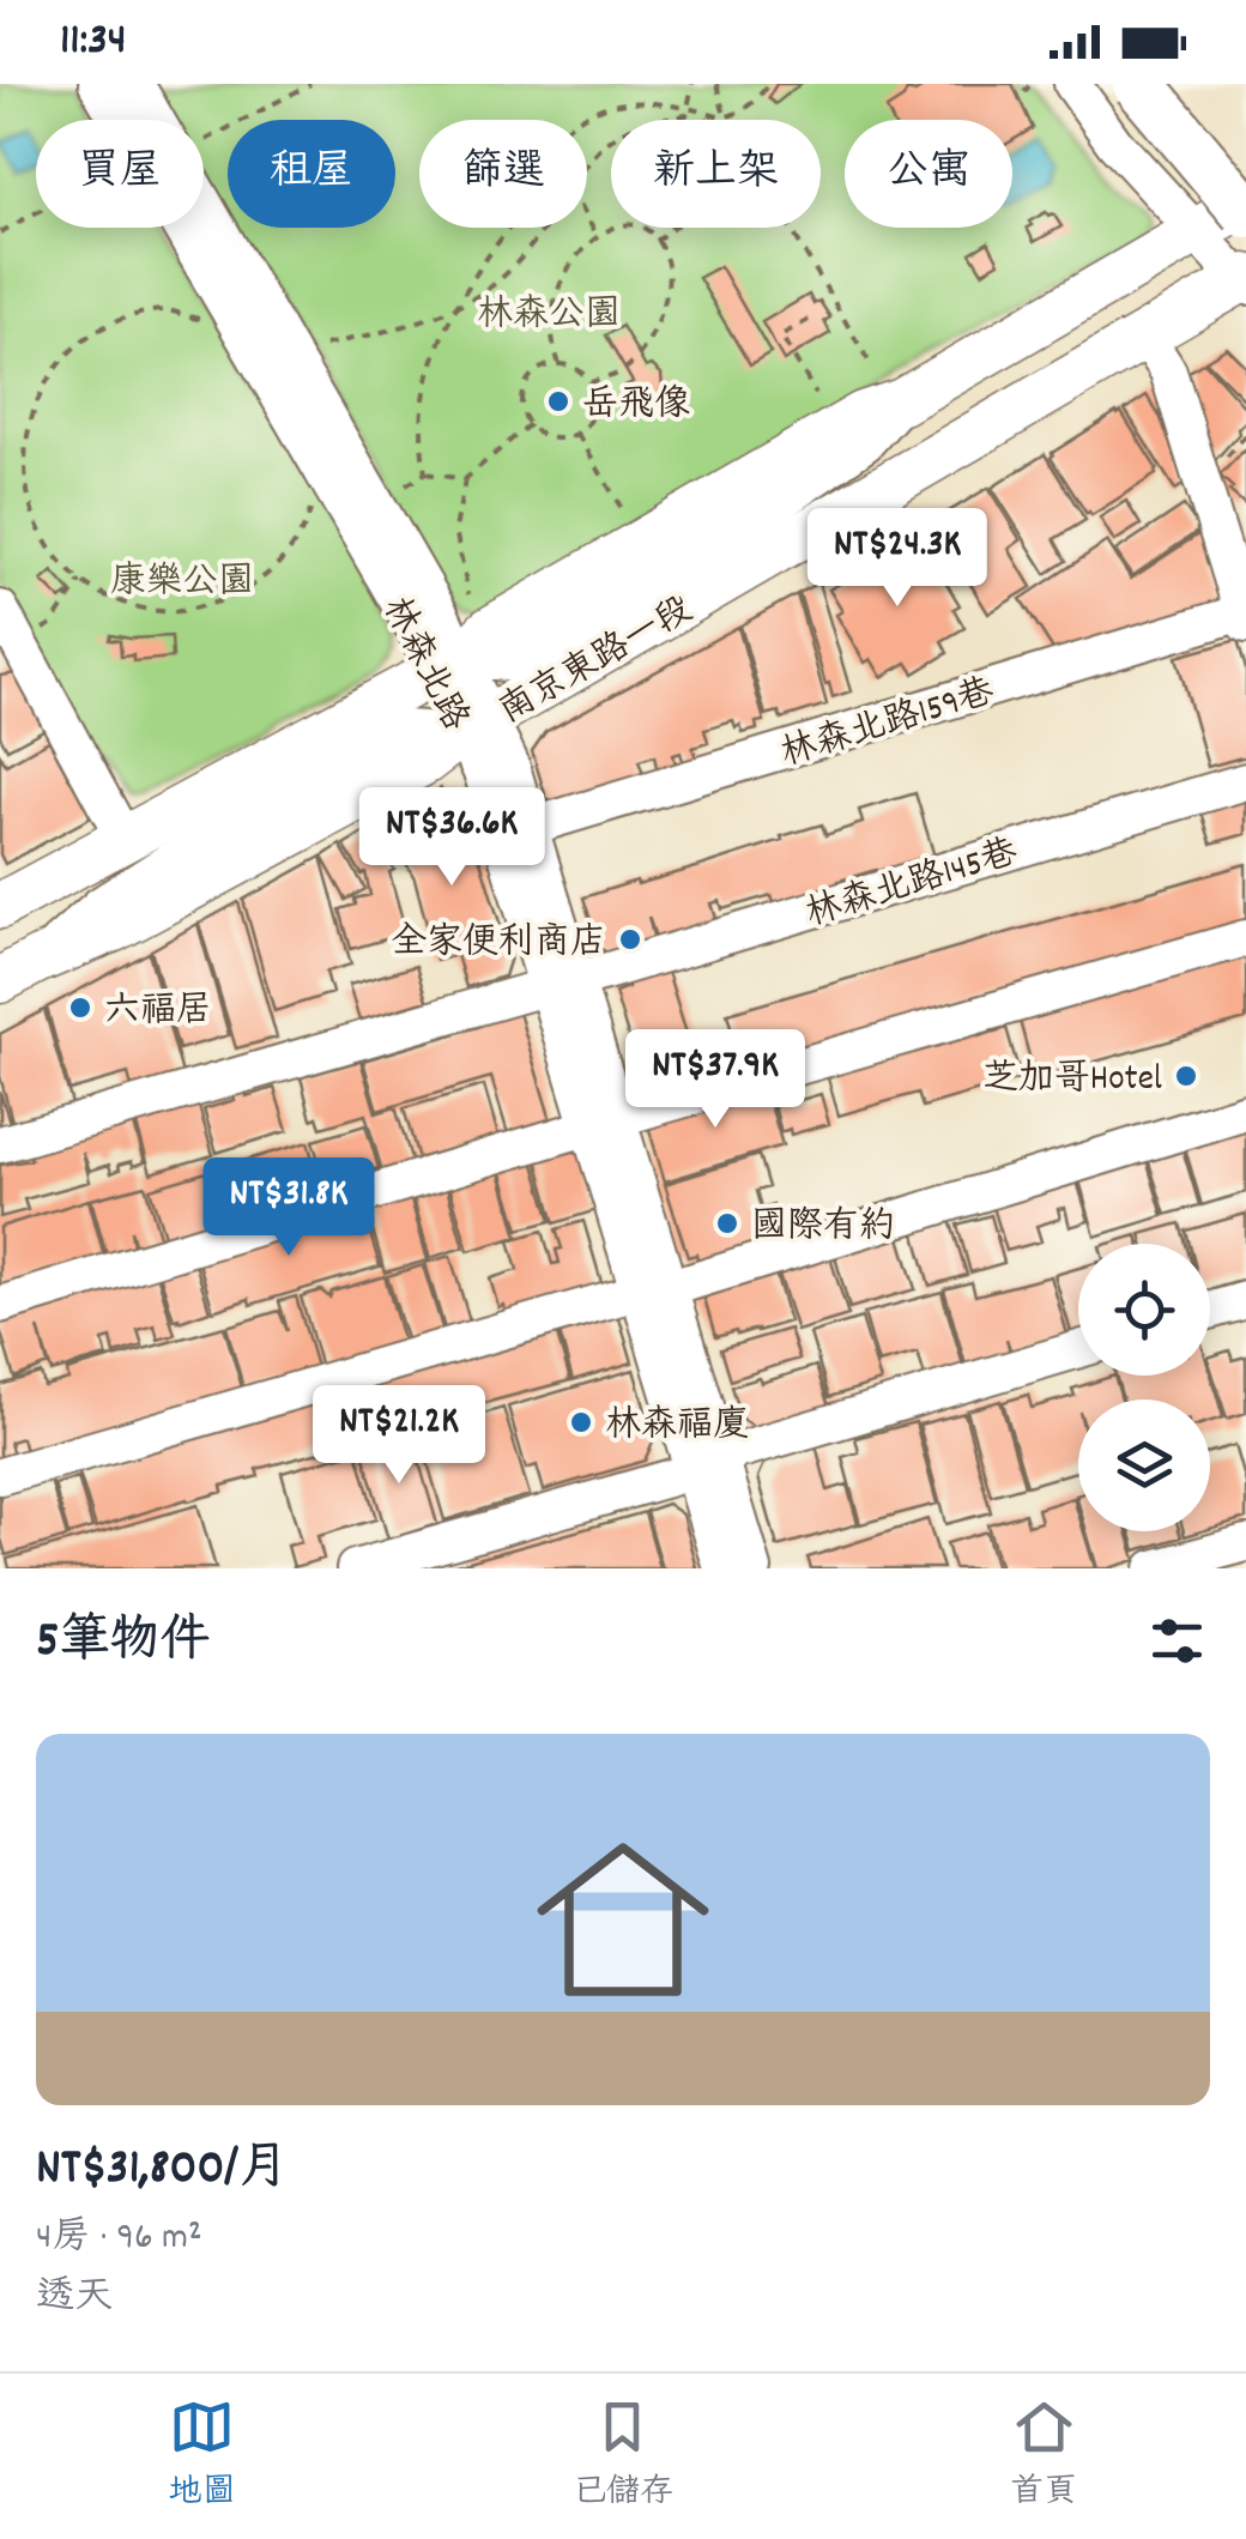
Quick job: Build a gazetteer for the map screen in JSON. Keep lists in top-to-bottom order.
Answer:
{
  "streets": {
    "main road": ["南京東路一段"],
    "street": ["林森北路", "林森北路159巷", "林森北路145巷"]
  },
  "crossings": [
    ["南京東路一段", "林森北路"],
    ["林森北路", "林森北路159巷"],
    ["林森北路", "林森北路145巷"]
  ],
  "parks": ["林森公園", "康樂公園"],
  "places": [
    "岳飛像",
    "全家便利商店",
    "六福居",
    "芝加哥Hotel",
    "國際有約",
    "林森福廈"
  ],
  "page": {
    "status": "11:34",
    "chip": [
      "買屋",
      "租屋",
      "篩選",
      "新上架",
      "公寓"
    ],
    "price": [
      "NT$24.3K",
      "NT$36.6K",
      "NT$37.9K",
      "NT$31.8K",
      "NT$21.2K"
    ],
    "heading": "5筆物件",
    "list": [
      {
        "name": "NT$31,800/月",
        "note": "4房 · 96 m² · 透天"
      }
    ],
    "tabs": ["地圖", "已儲存", "首頁"]
  }
}
